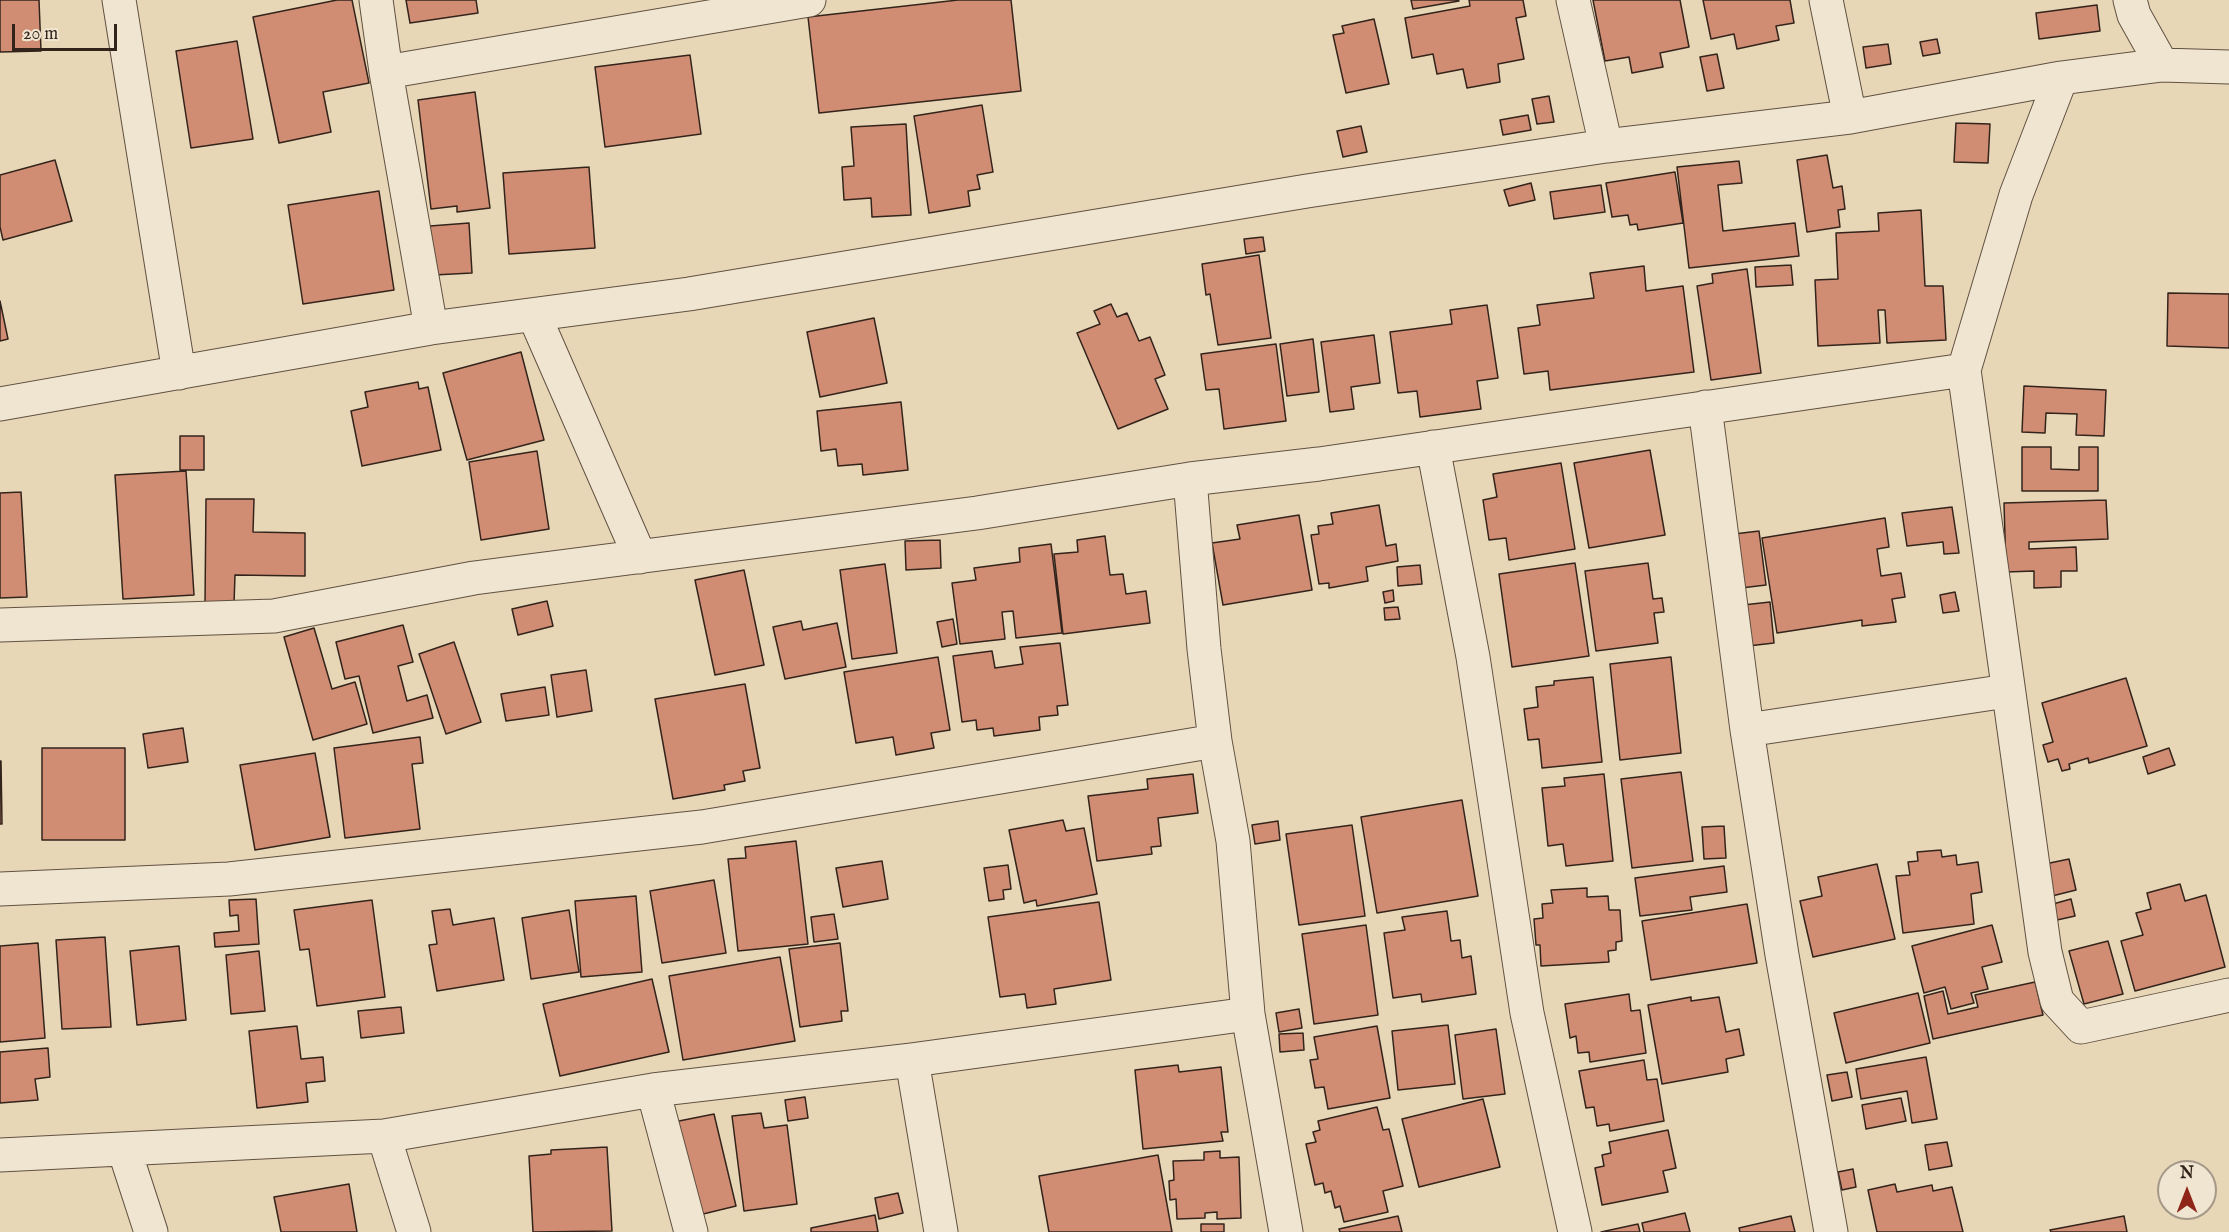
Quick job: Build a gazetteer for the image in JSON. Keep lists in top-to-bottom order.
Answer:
{
  "scale_bar": "20 m",
  "north": "top"
}
